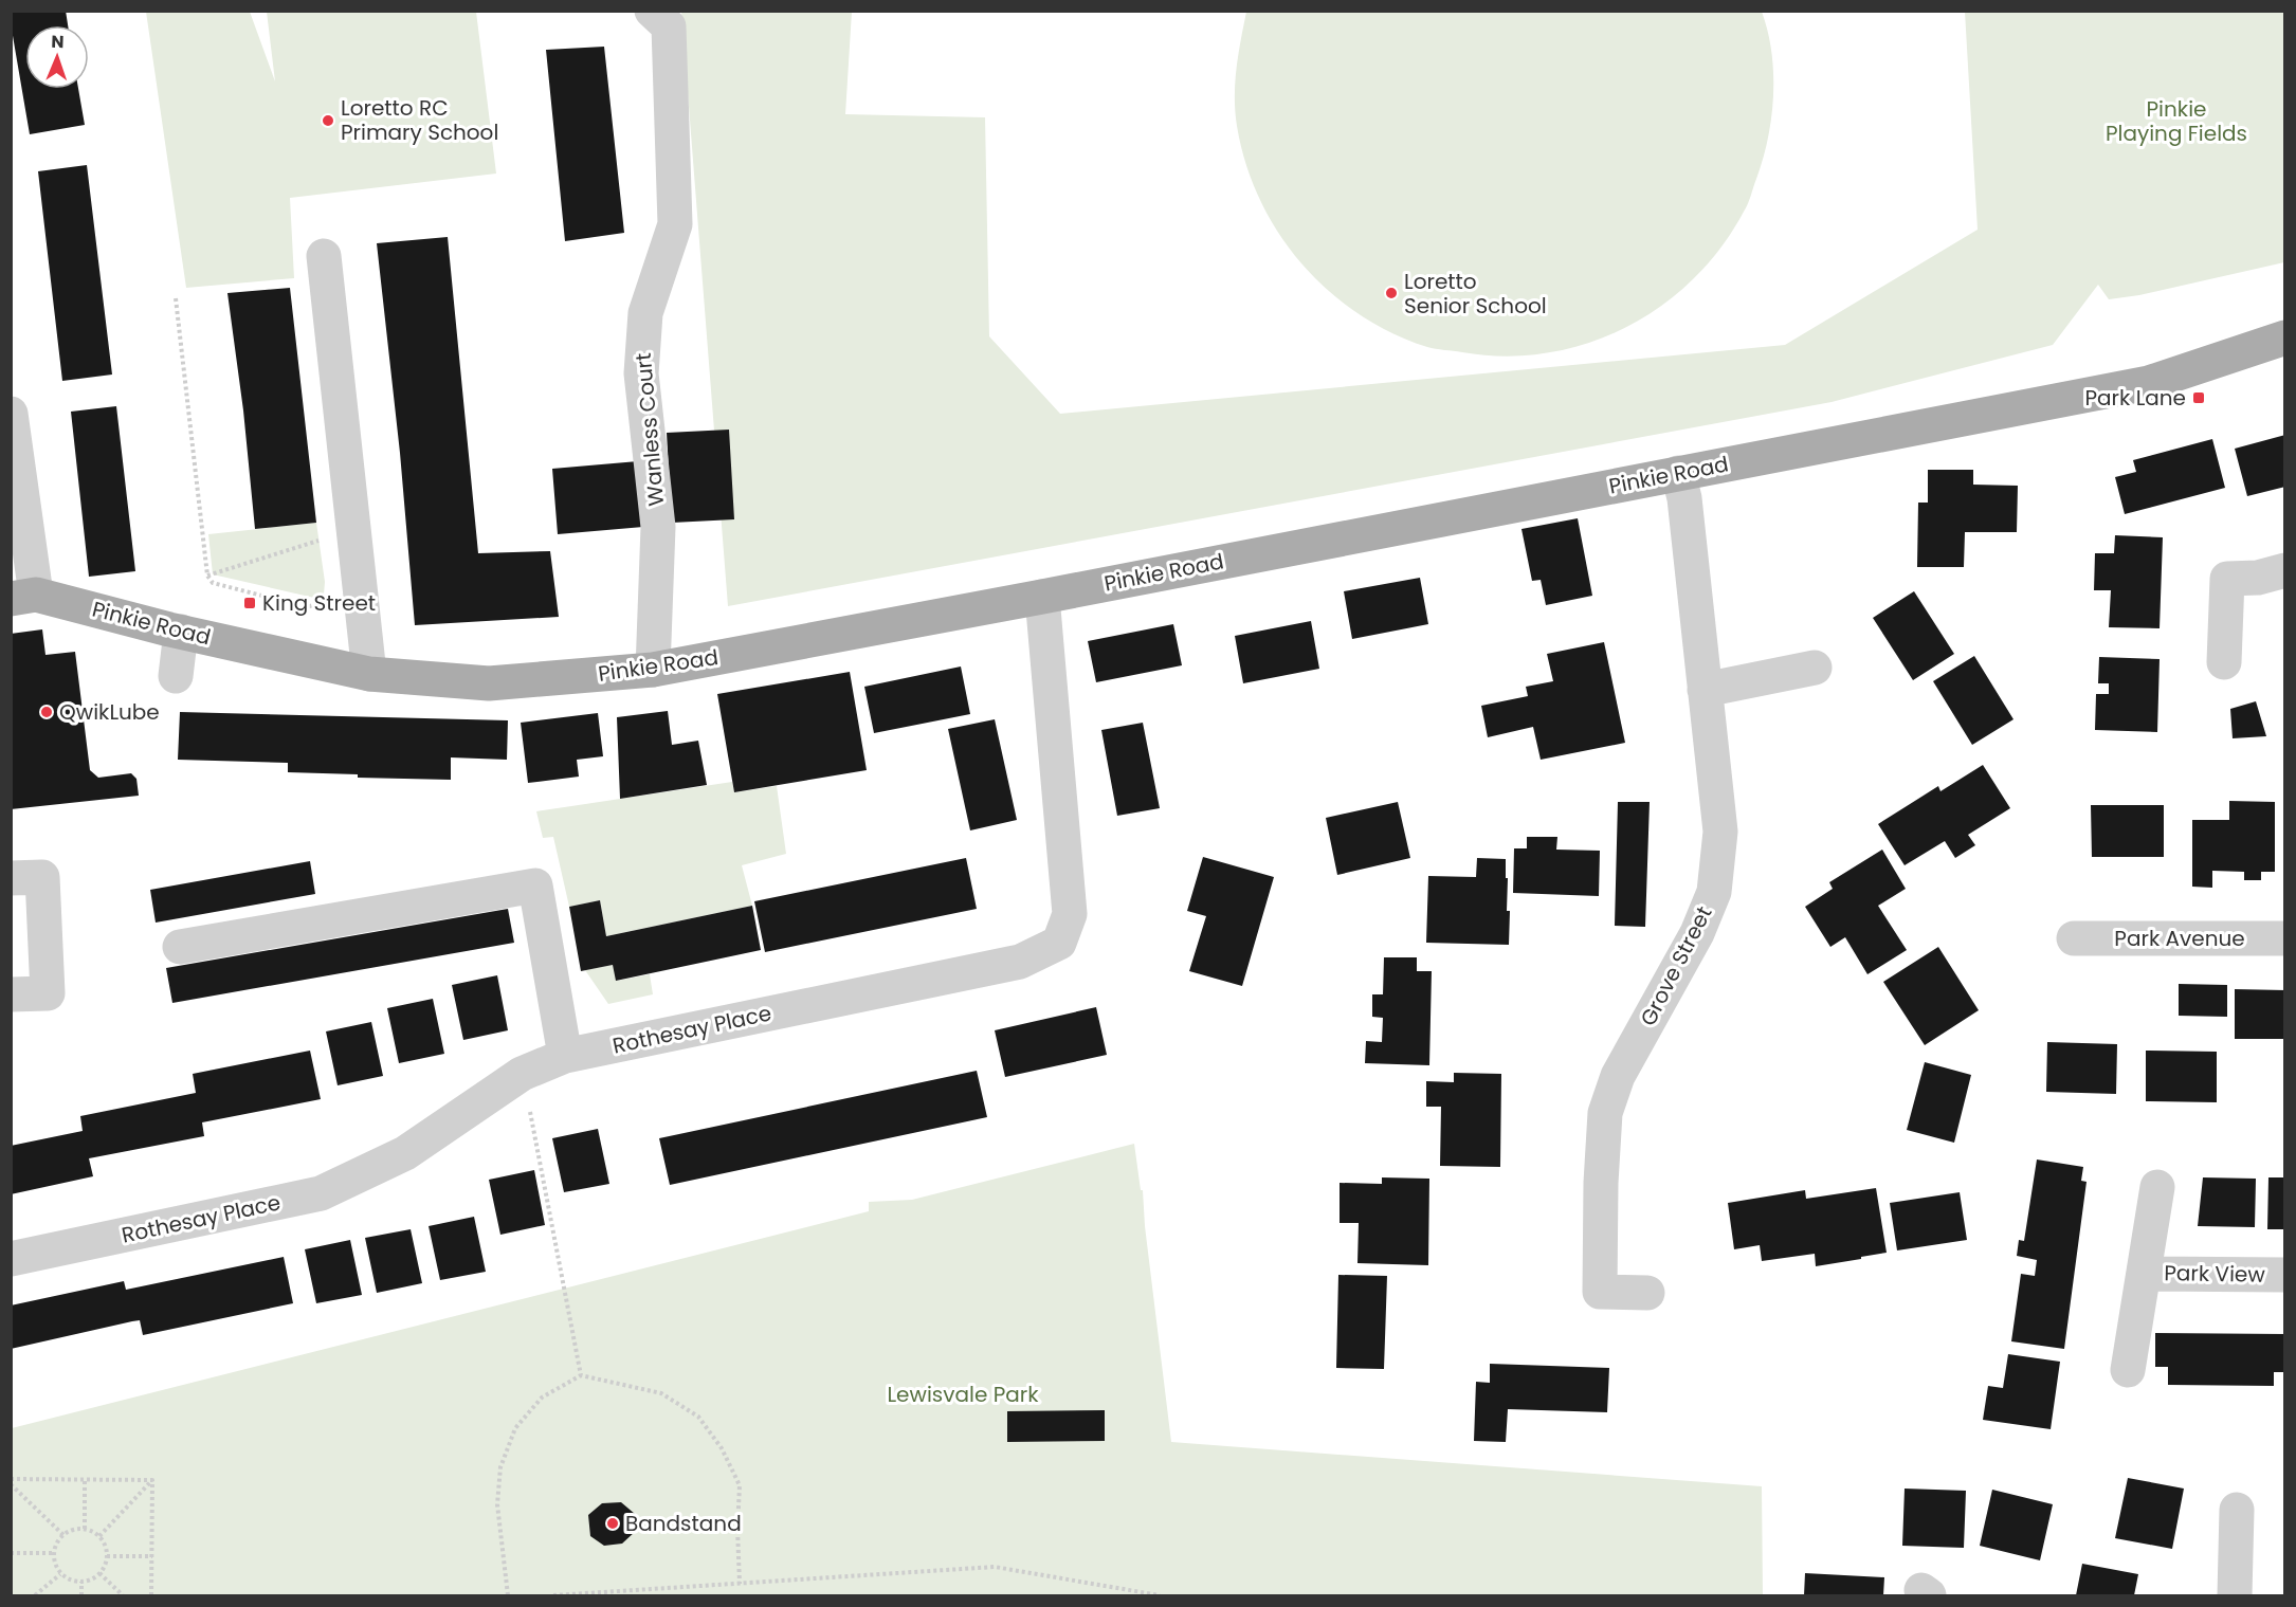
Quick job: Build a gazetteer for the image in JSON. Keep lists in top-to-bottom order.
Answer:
{
  "streets": {
    "main road": ["Pinkie Road"],
    "street": [
      "Wanless Court",
      "Park Avenue",
      "Grove Street",
      "Rothesay Place",
      "Park View"
    ]
  },
  "crossings": [
    ["Wanless Court", "Pinkie Road"],
    ["Pinkie Road", "Grove Street"],
    ["Pinkie Road", "Rothesay Place"]
  ],
  "parks": ["Pinkie Playing Fields", "Lewisvale Park"],
  "places": {
    "other": [
      "Loretto RC Primary School",
      "Loretto Senior School",
      "QwikLube",
      "Bandstand"
    ],
    "transit": ["Park Lane", "King Street"]
  },
  "north": "top"
}
